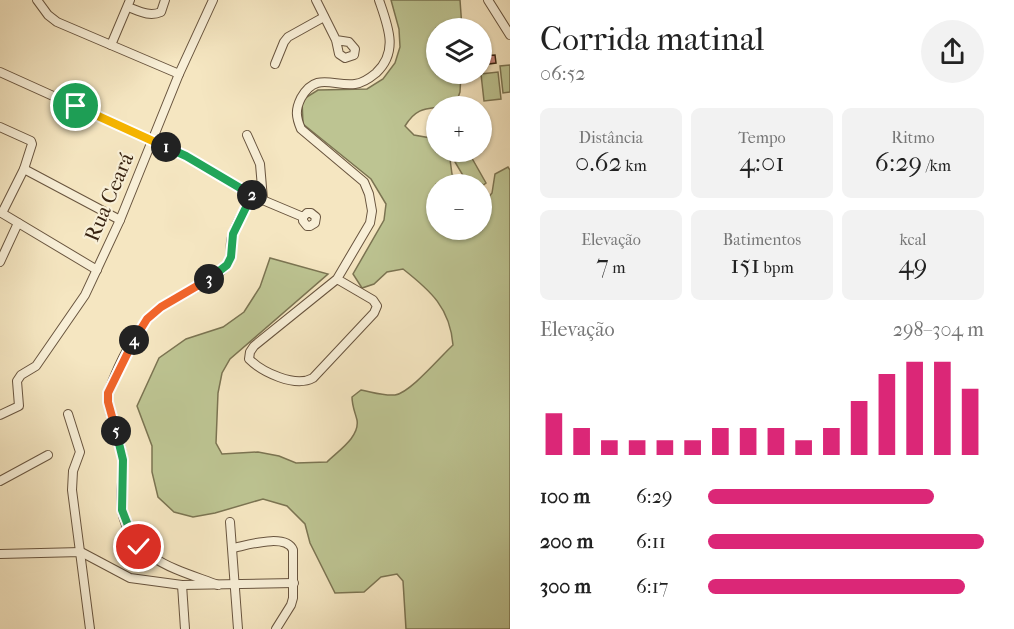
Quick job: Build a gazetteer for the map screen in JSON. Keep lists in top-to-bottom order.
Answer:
{
  "streets": {
    "street": ["Rua Ceará"]
  },
  "page": {
    "heading": ["Corrida matinal", "06:52"],
    "map_buttons": ["+", "−"],
    "stats": [
      ["Distância", "0.62 km"],
      ["Tempo", "4:01"],
      ["Ritmo", "6:29 /km"],
      ["Elevação", "7 m"],
      ["Batimentos", "151 bpm"],
      ["kcal", "49"]
    ],
    "pins": [
      "1",
      "2",
      "3",
      "4",
      "5"
    ],
    "chart": ["Elevação", "298–304 m"],
    "list": [
      {
        "name": "100 m",
        "note": "6:29"
      },
      {
        "name": "200 m",
        "note": "6:11"
      },
      {
        "name": "300 m",
        "note": "6:17"
      }
    ]
  }
}
